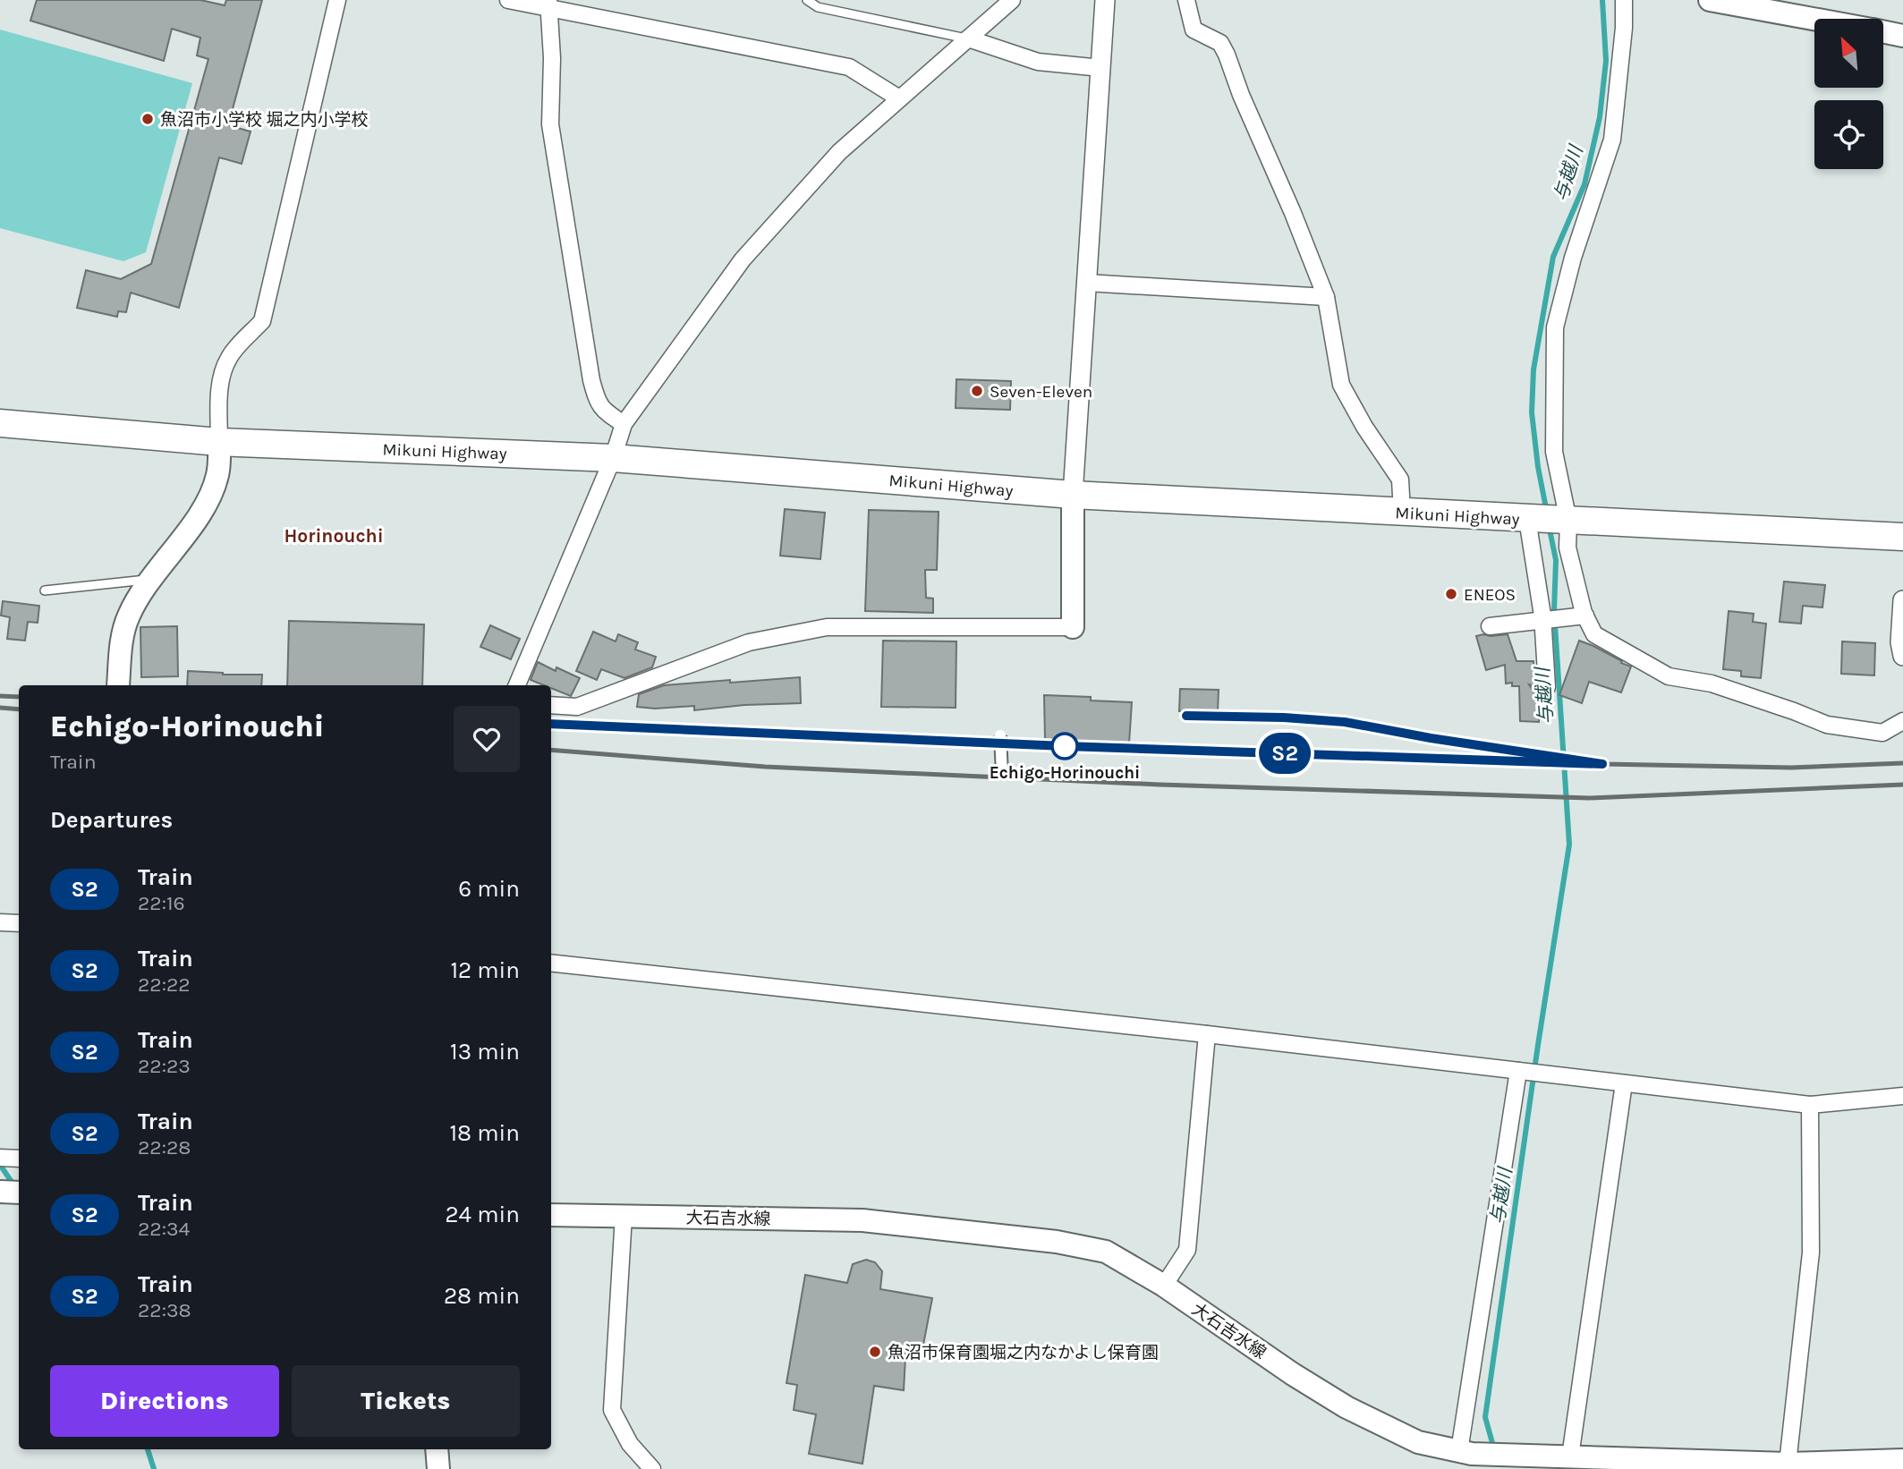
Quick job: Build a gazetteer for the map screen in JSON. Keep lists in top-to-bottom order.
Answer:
{
  "streets": {
    "highway": ["Mikuni Highway"],
    "main road": ["大石吉水線"]
  },
  "districts": ["Horinouchi"],
  "water": ["与越川"],
  "places": [
    "魚沼市小学校 堀之内小学校",
    "Seven-Eleven",
    "ENEOS",
    "Echigo-Horinouchi",
    "魚沼市保育園堀之内なかよし保育園"
  ],
  "north": "top left",
  "page": {
    "on_map": "S2",
    "heading": [
      ["Echigo-Horinouchi", "Train"],
      "Departures"
    ],
    "list": [
      {
        "mark": "S2",
        "name": "Train",
        "note": "22:16",
        "value": "6 min"
      },
      {
        "mark": "S2",
        "name": "Train",
        "note": "22:22",
        "value": "12 min"
      },
      {
        "mark": "S2",
        "name": "Train",
        "note": "22:23",
        "value": "13 min"
      },
      {
        "mark": "S2",
        "name": "Train",
        "note": "22:28",
        "value": "18 min"
      },
      {
        "mark": "S2",
        "name": "Train",
        "note": "22:34",
        "value": "24 min"
      },
      {
        "mark": "S2",
        "name": "Train",
        "note": "22:38",
        "value": "28 min"
      }
    ],
    "buttons": ["Directions", "Tickets"]
  }
}
